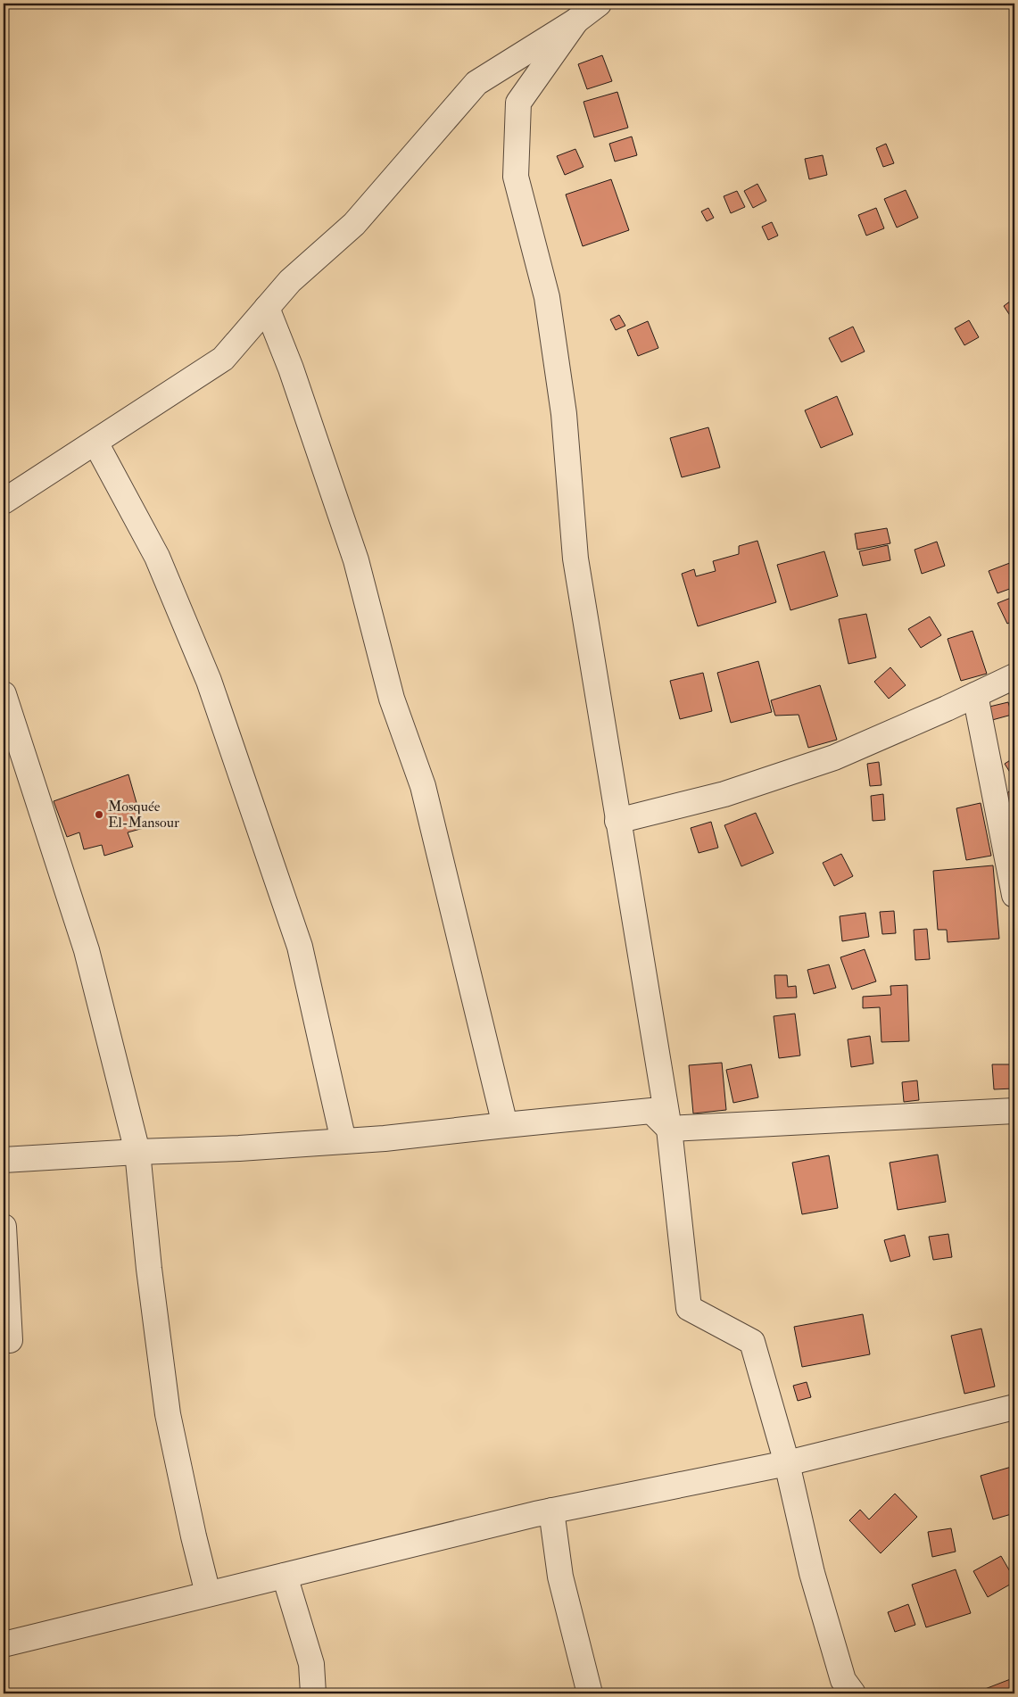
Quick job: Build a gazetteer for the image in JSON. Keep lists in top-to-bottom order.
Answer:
{
  "places": ["Mosquée El-Mansour"]
}
